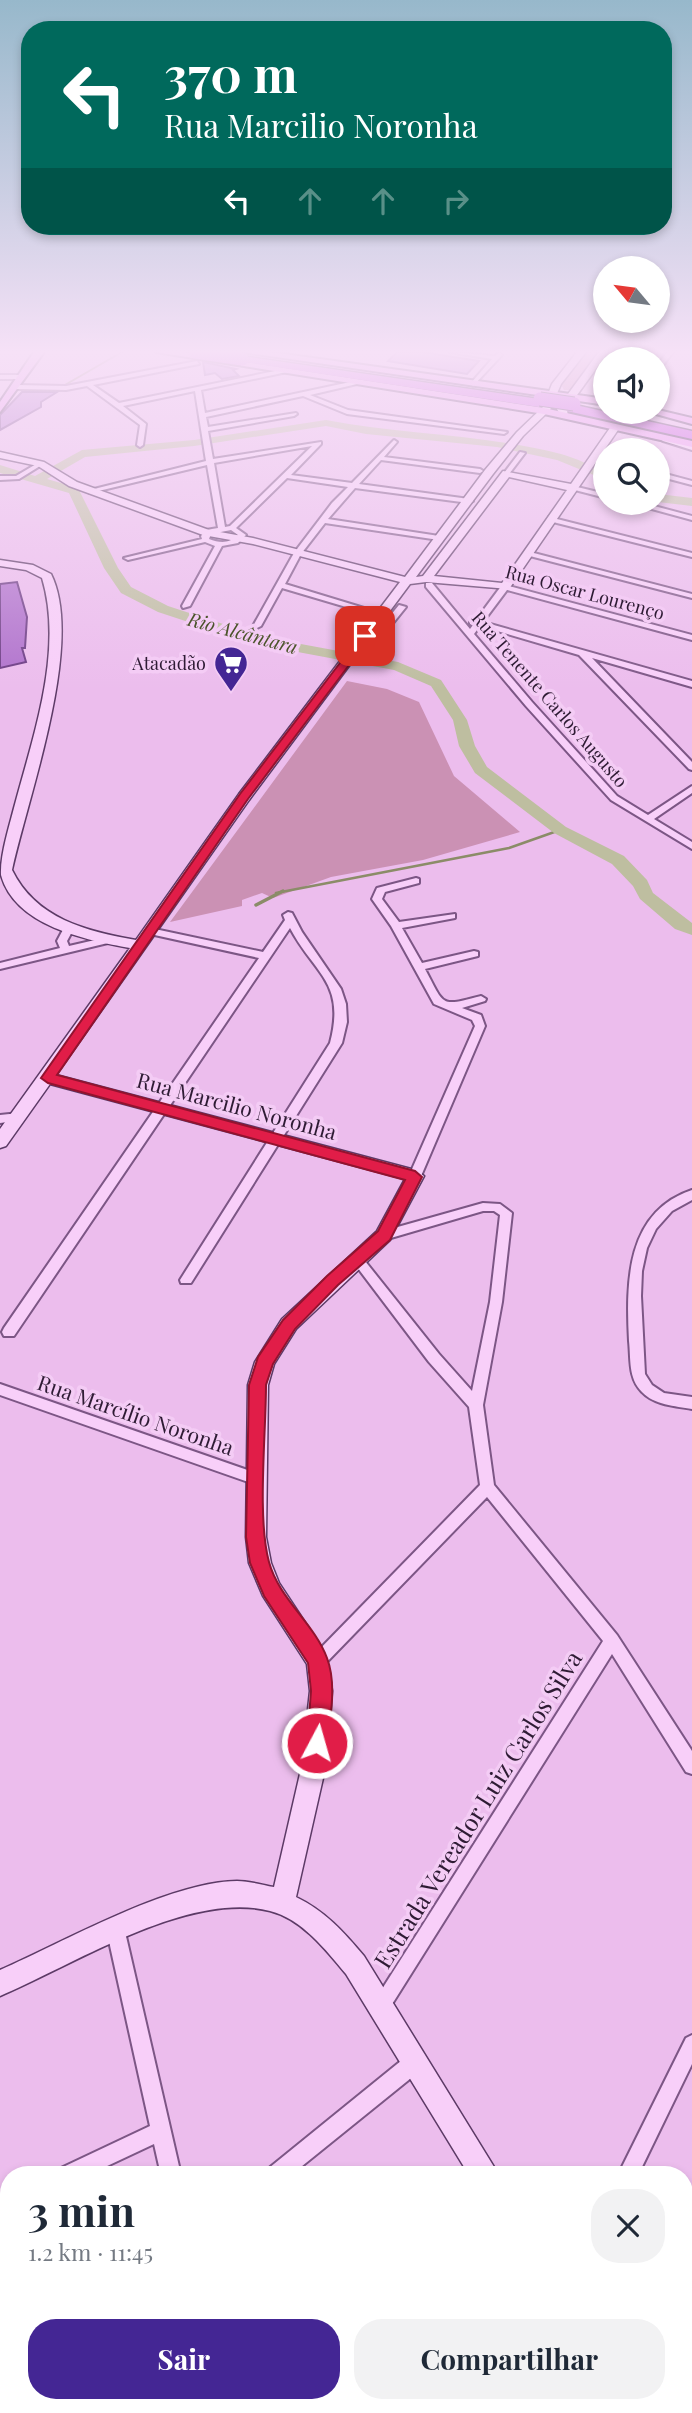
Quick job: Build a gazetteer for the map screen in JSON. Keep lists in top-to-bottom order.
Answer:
{
  "streets": {
    "main road": ["Rua Oscar Lourenço", "Rua Marcilio Noronha"],
    "street": ["Rua Tenente Carlos Augusto", "Rua Marcílio Noronha", "Estrada Vereador Luiz Carlos Silva"]
  },
  "crossings": [
    ["Rua Oscar Lourenço", "Rua Tenente Carlos Augusto"]
  ],
  "water": ["Rio Alcântara"],
  "places": {
    "supermarket": ["Atacadão"]
  },
  "north": "top left",
  "page": {
    "turn": ["370 m", "Rua Marcilio Noronha"],
    "heading": ["3 min", "1.2 km · 11:45"],
    "buttons": ["Sair", "Compartilhar"]
  }
}
